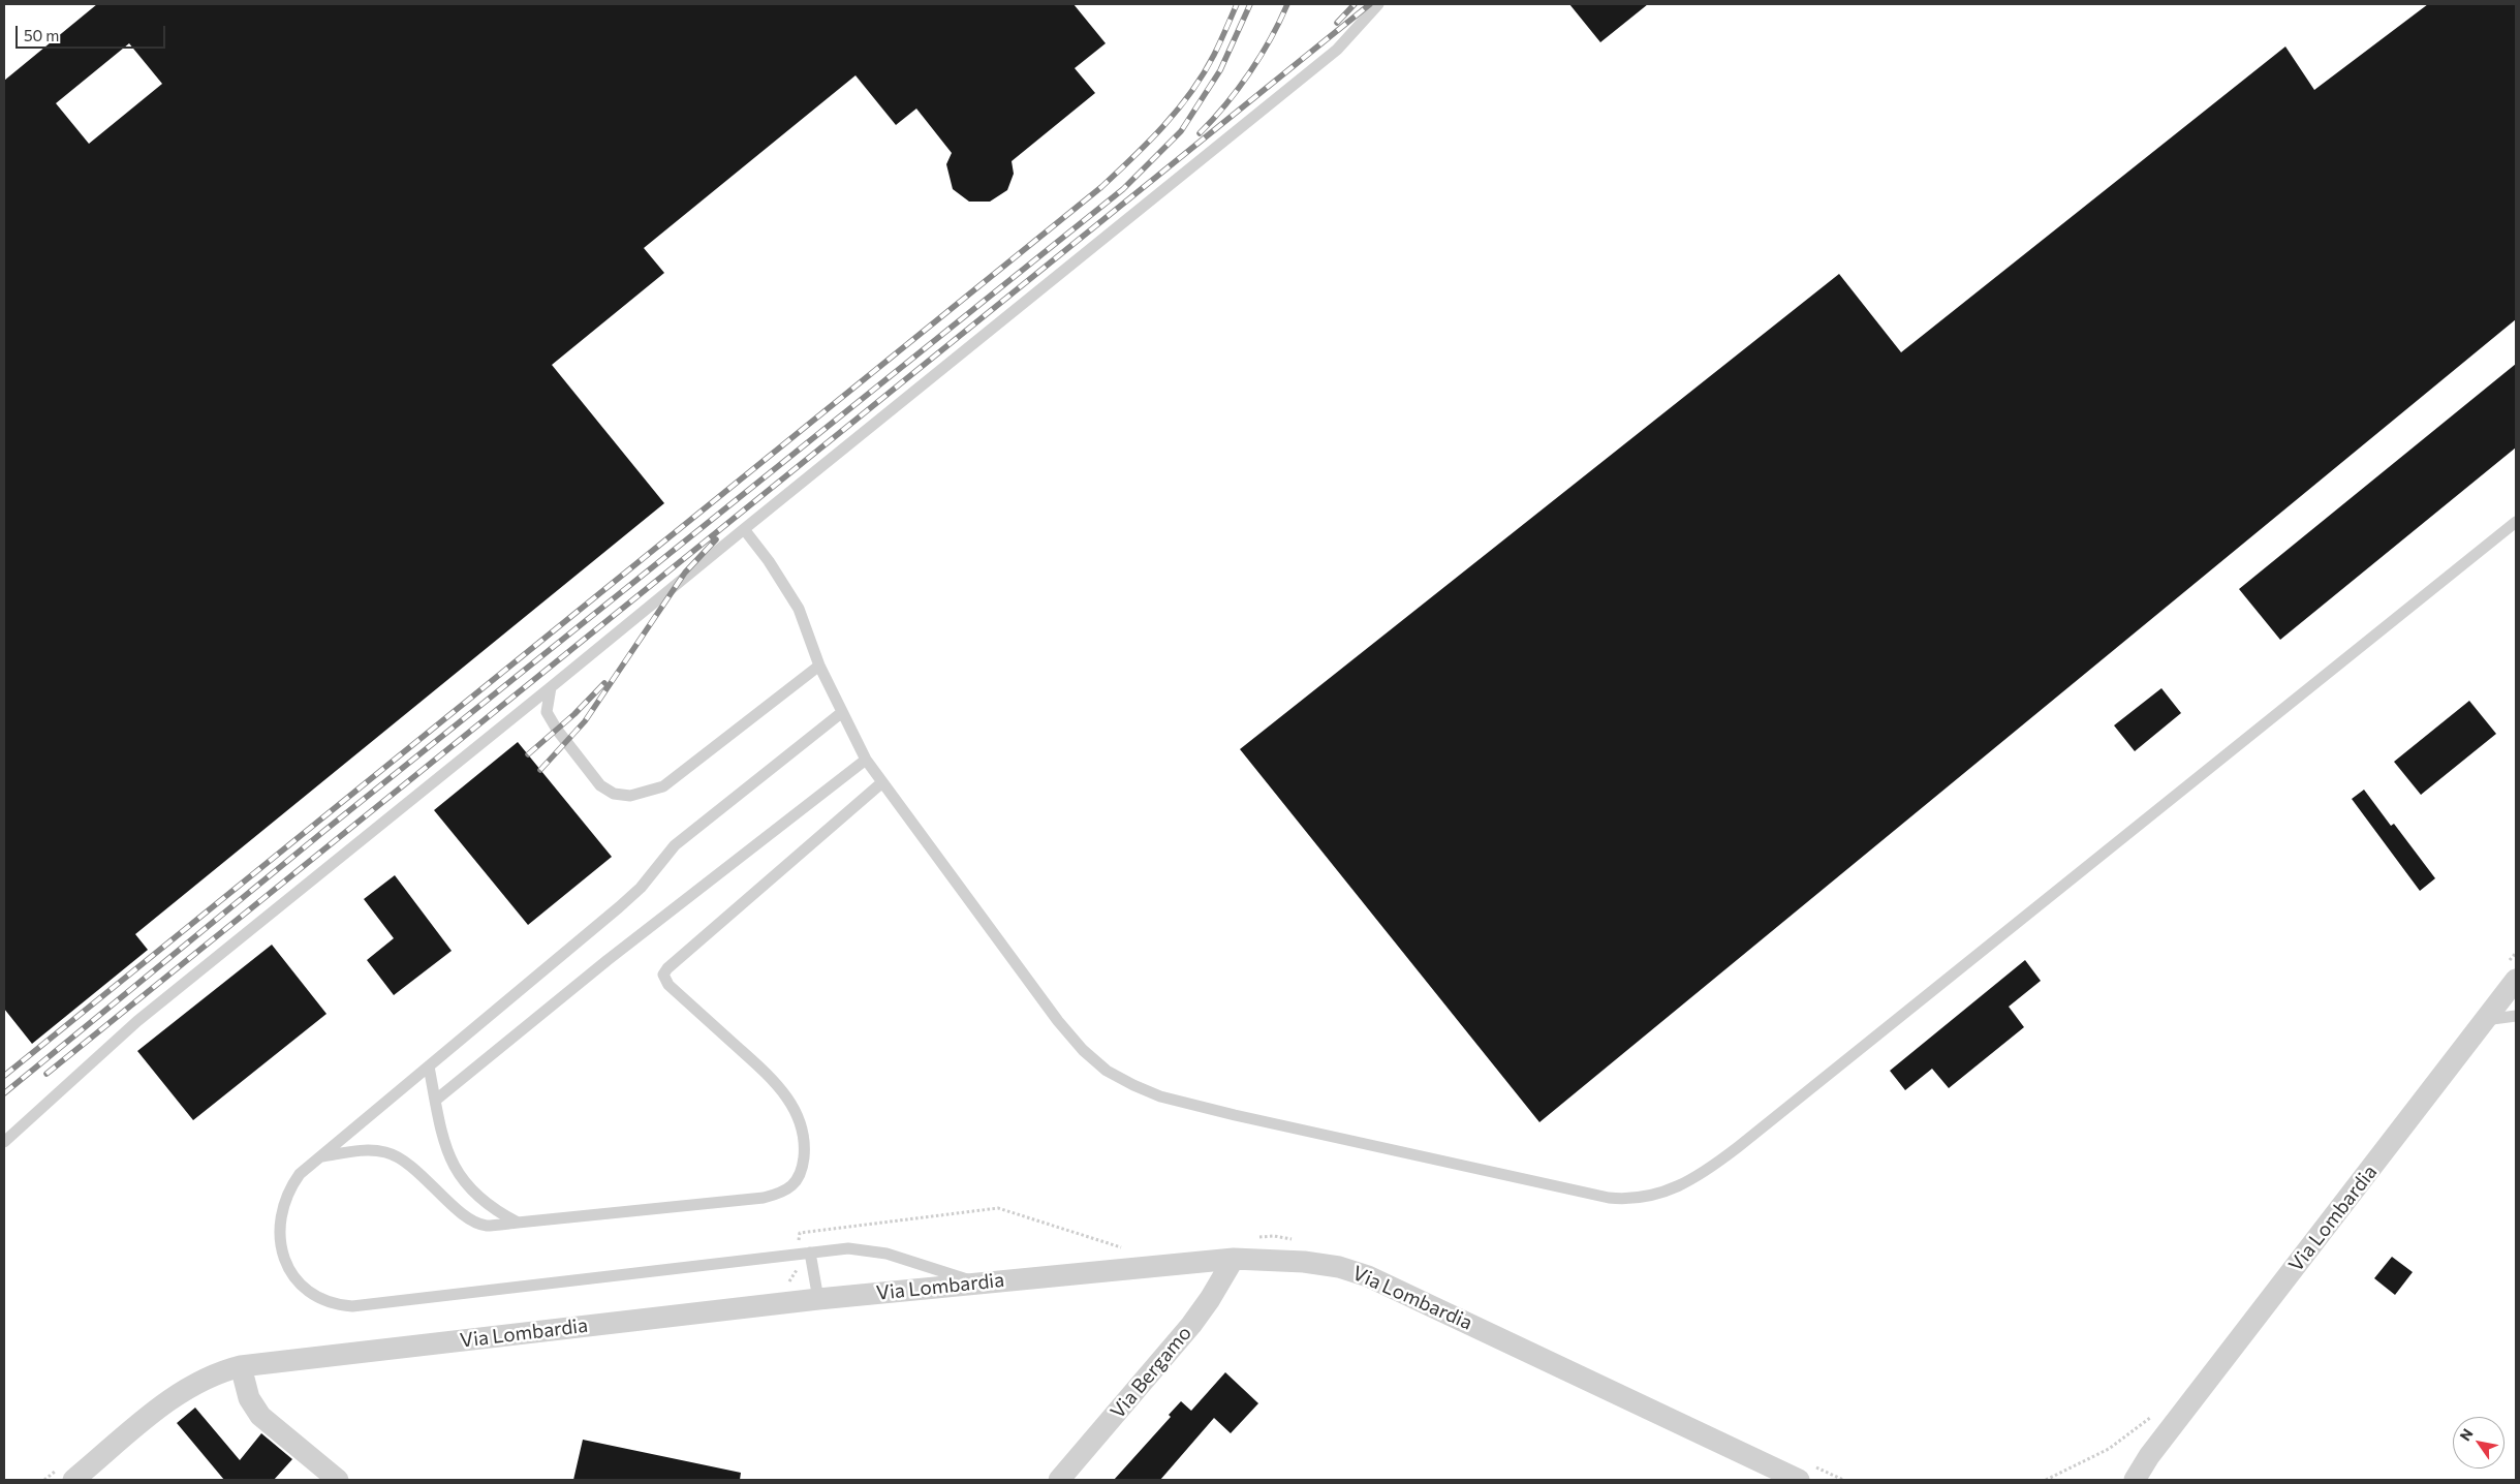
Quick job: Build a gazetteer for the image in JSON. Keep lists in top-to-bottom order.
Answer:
{
  "streets": {
    "street": ["Via Lombardia", "Via Bergamo"]
  },
  "crossings": [
    ["Via Lombardia", "Via Bergamo"]
  ],
  "scale_bar": "50 m",
  "north": "top left"
}
